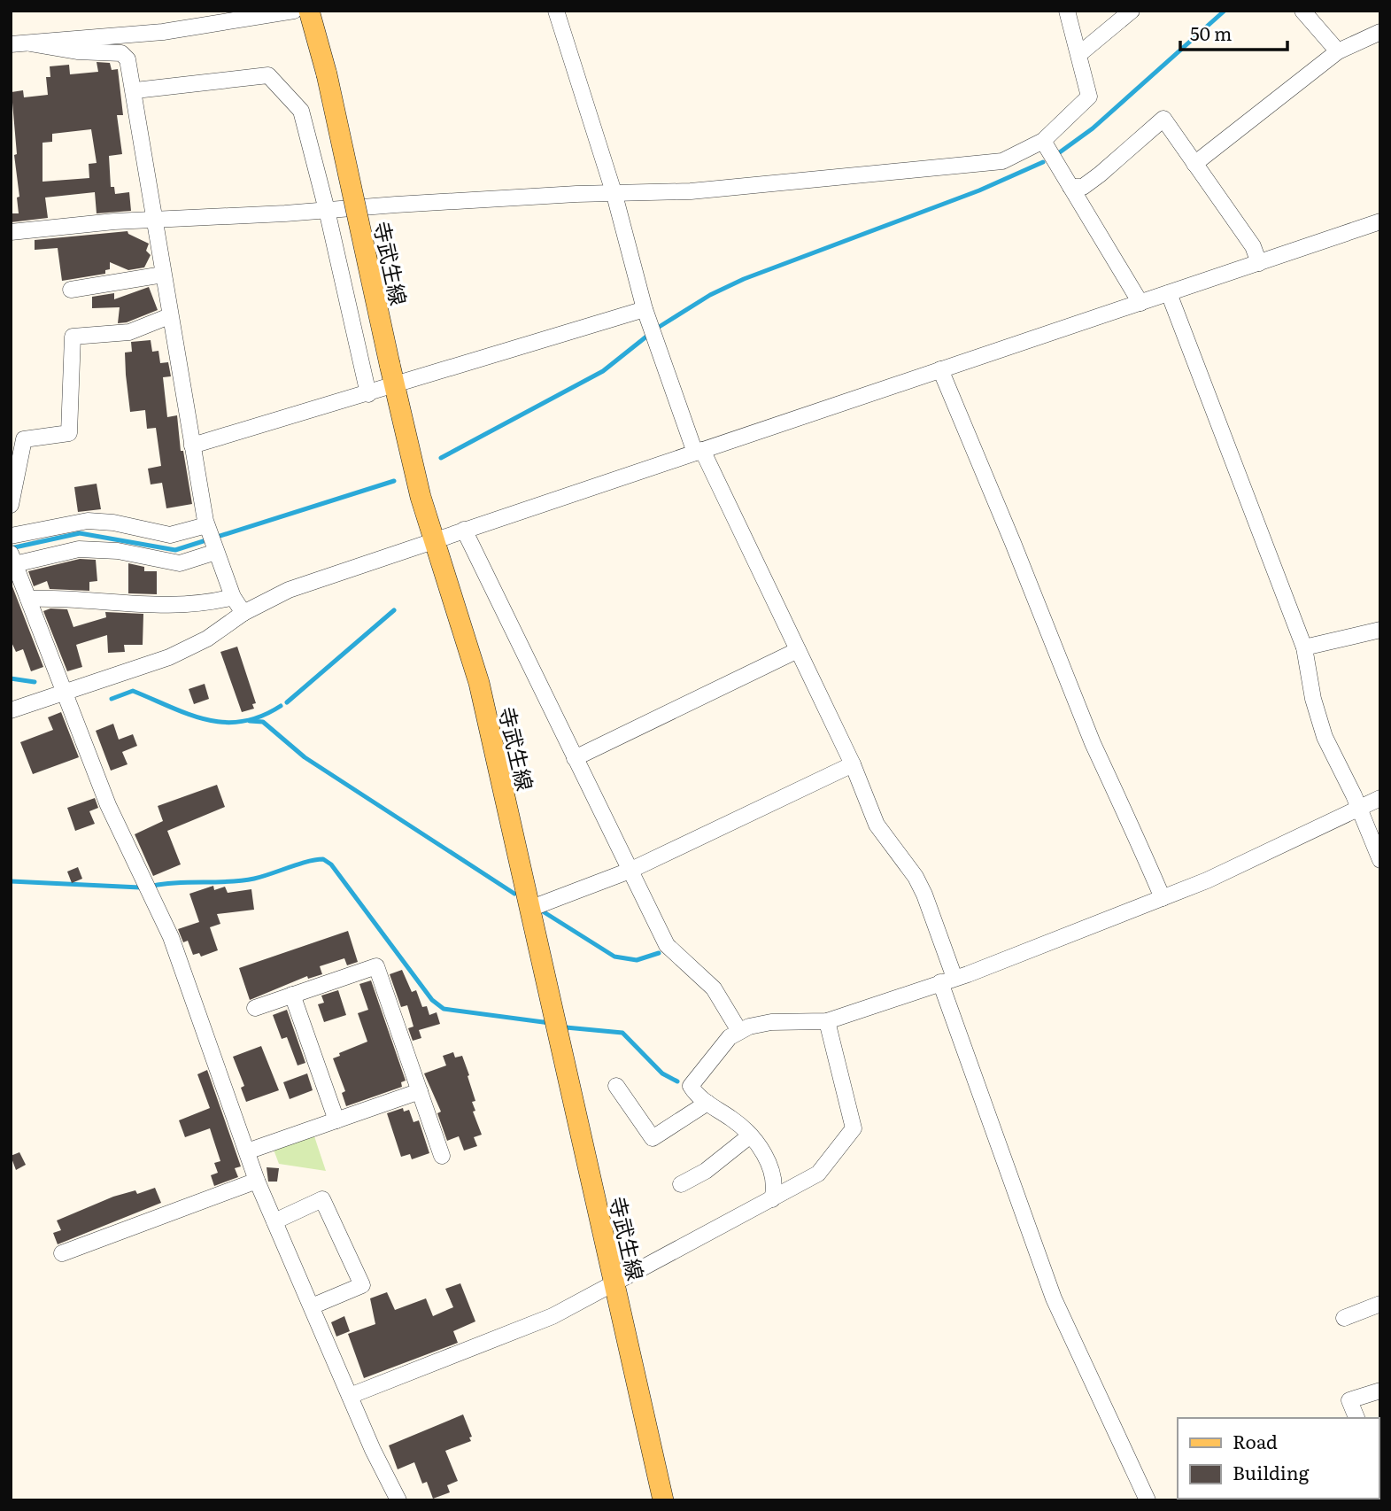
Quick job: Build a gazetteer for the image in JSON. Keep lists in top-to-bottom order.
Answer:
{
  "streets": {
    "main road": ["寺武生線"]
  },
  "legend": ["Road", "Building"],
  "scale_bar": "50 m"
}
